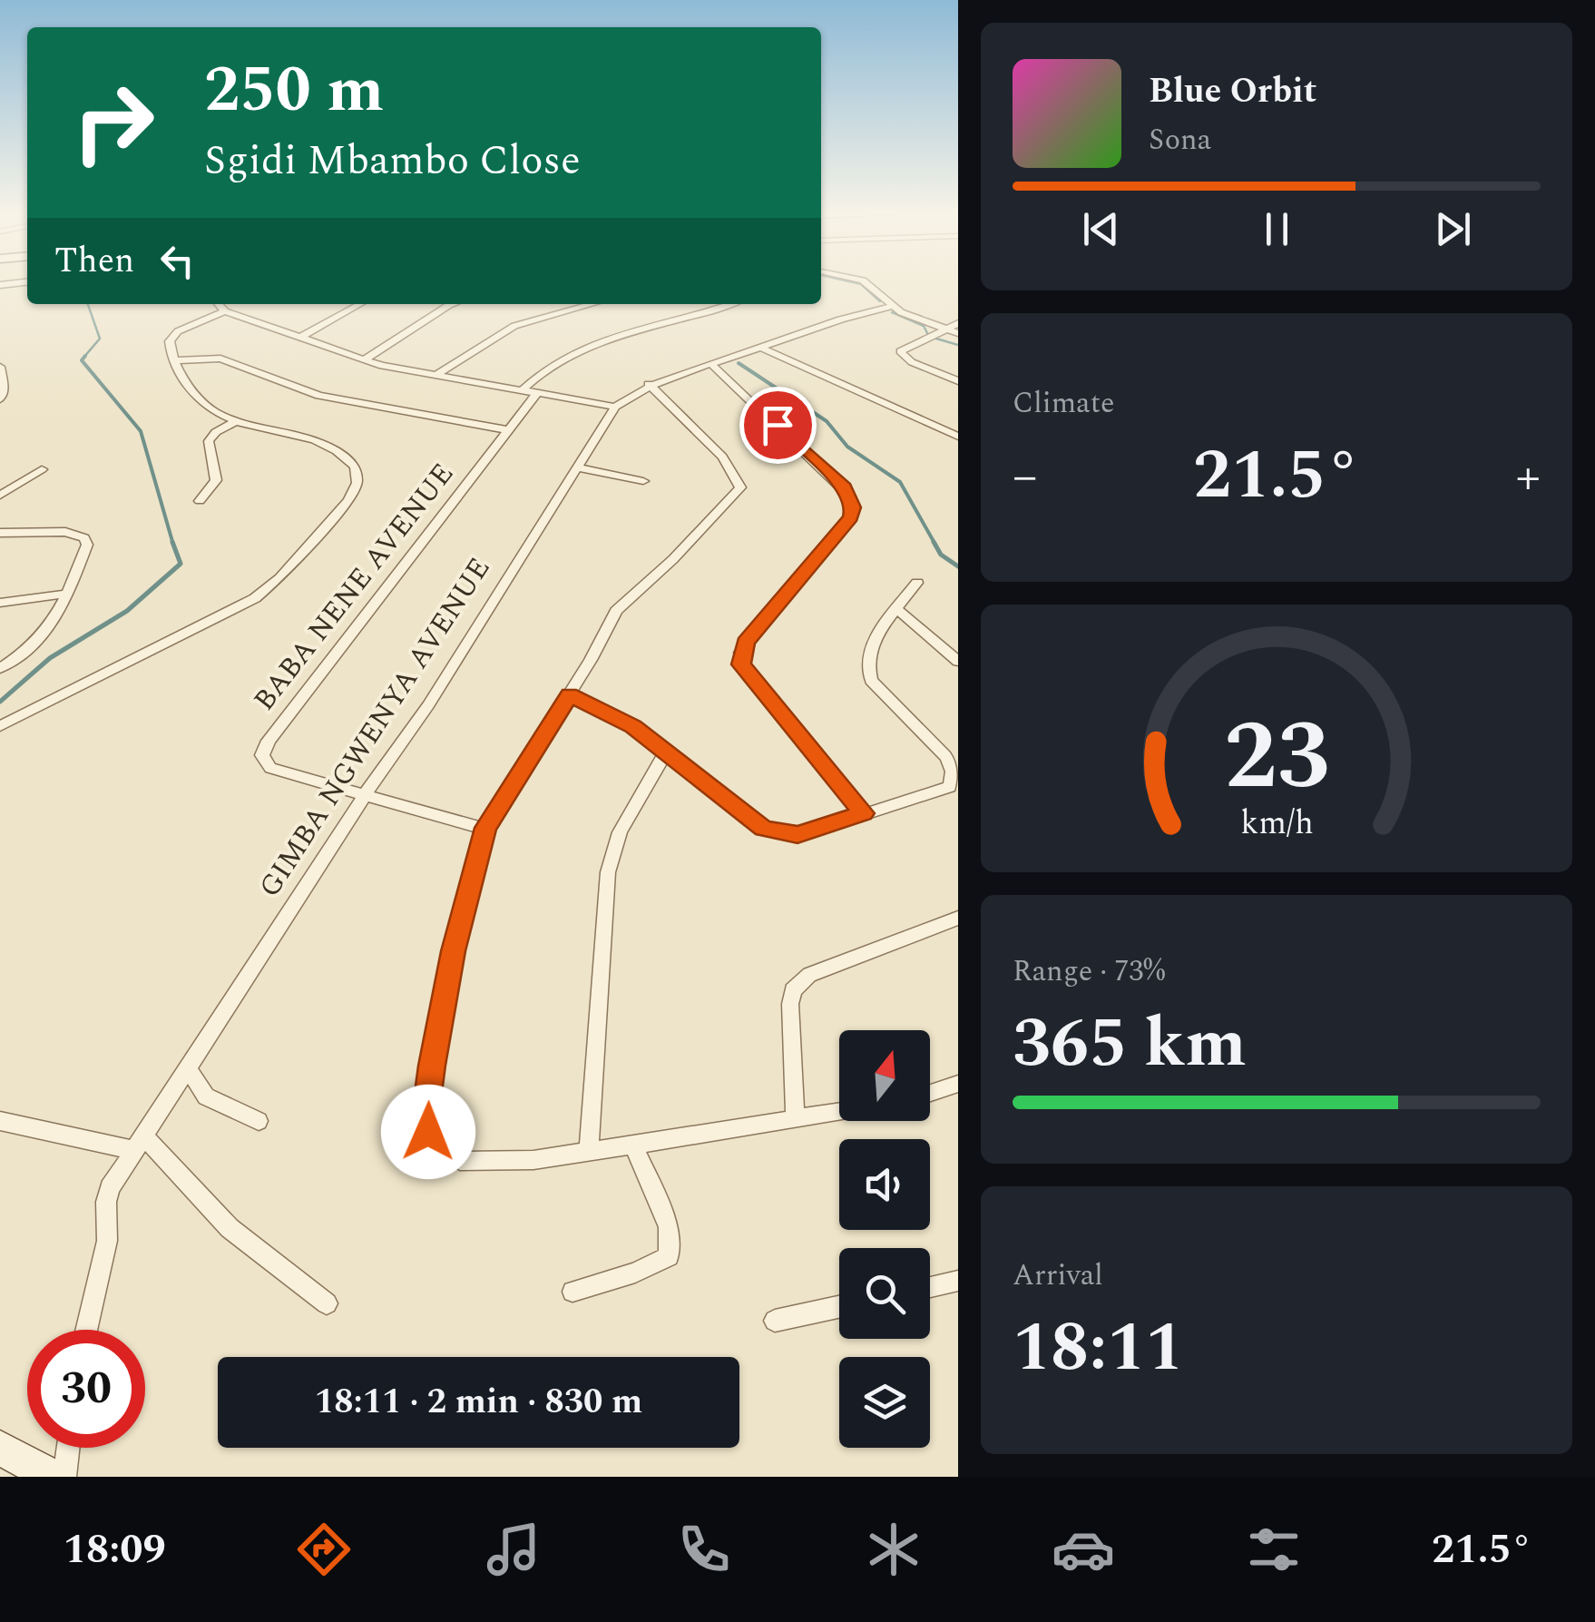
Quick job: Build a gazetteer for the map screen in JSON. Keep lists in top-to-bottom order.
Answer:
{
  "streets": {
    "street": ["BABA NENE AVENUE", "GIMBA NGWENYA AVENUE"]
  },
  "crossings": [
    ["BABA NENE AVENUE", "GIMBA NGWENYA AVENUE"]
  ],
  "north": "top",
  "page": {
    "turn": ["250 m", "Sgidi Mbambo Close"],
    "song": ["Blue Orbit", "Sona"],
    "then": "Then",
    "tile": [
      "Climate",
      ["Range · 73%", "365 km"],
      ["Arrival", "18:11"]
    ],
    "heat": ["−", "21.5°", "+"],
    "limit": "30",
    "trip": "18:11 · 2 min · 830 m",
    "tabs": ["18:09", "21.5°"],
    "gauge": ["23", "km/h"]
  }
}
